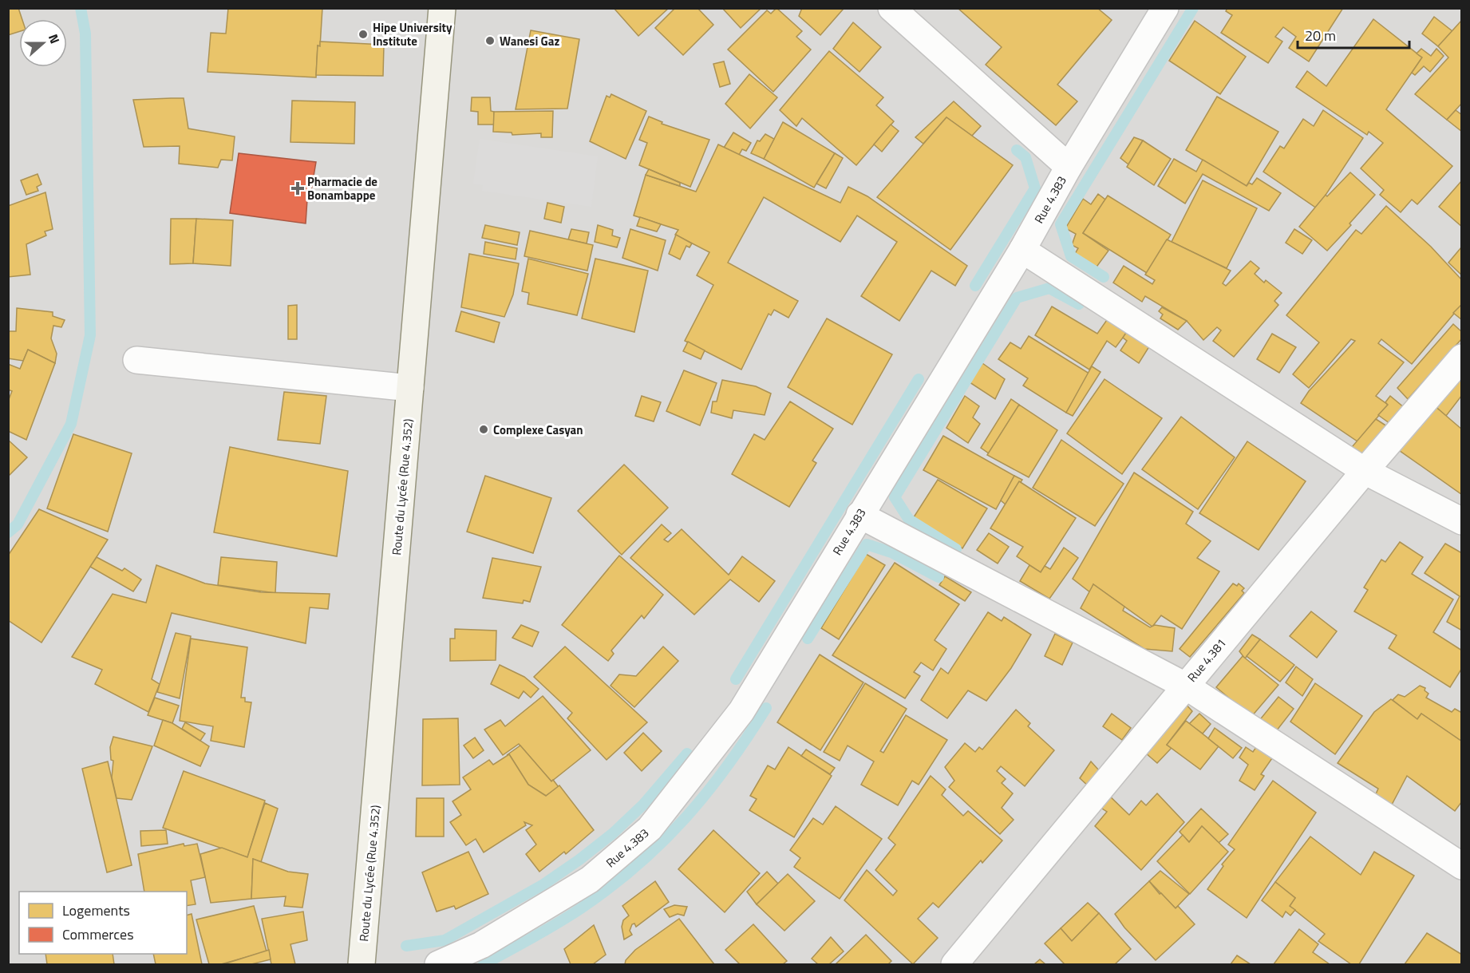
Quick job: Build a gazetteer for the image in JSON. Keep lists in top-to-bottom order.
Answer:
{
  "streets": {
    "main road": ["Route du Lycée (Rue 4.352)"],
    "street": ["Rue 4.383", "Rue 4.381"]
  },
  "places": {
    "other": ["Hipe University Institute", "Wanesi Gaz", "Complexe Casyan"],
    "health": ["Pharmacie de Bonambappe"]
  },
  "legend": ["Logements", "Commerces"],
  "scale_bar": "20 m",
  "north": "right"
}
